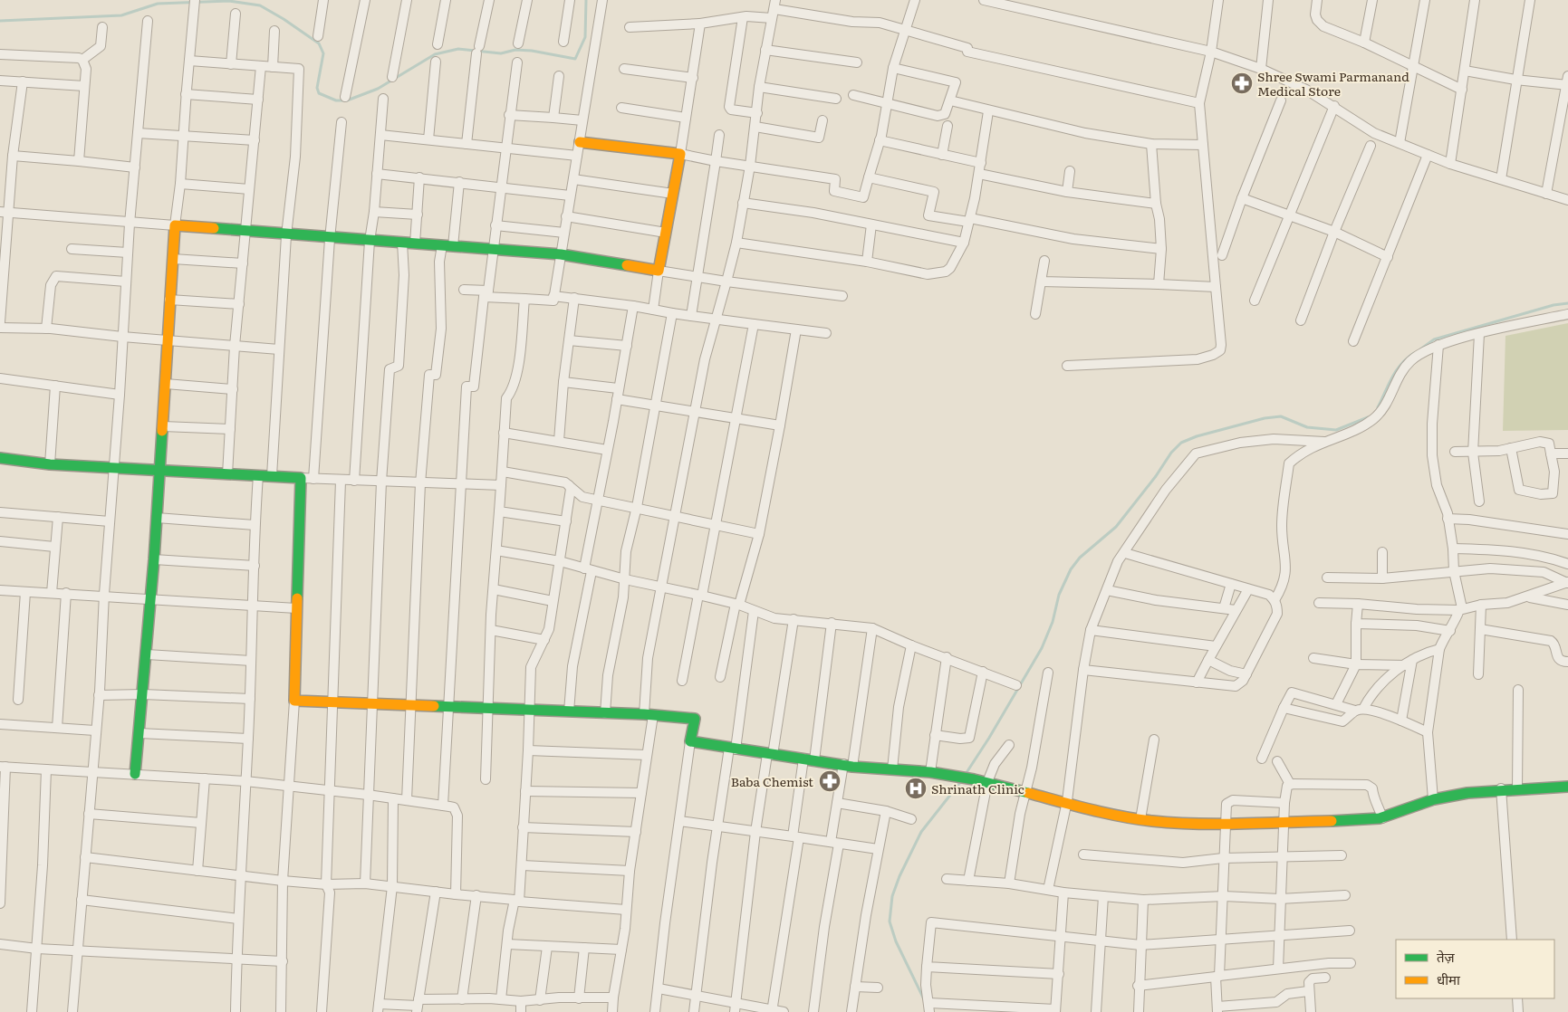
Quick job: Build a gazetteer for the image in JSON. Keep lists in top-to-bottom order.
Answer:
{
  "places": {
    "pharmacy": ["Shree Swami Parmanand Medical Store", "Baba Chemist"],
    "hospital": ["Shrinath Clinic"]
  },
  "legend": ["तेज़", "धीमा"]
}
